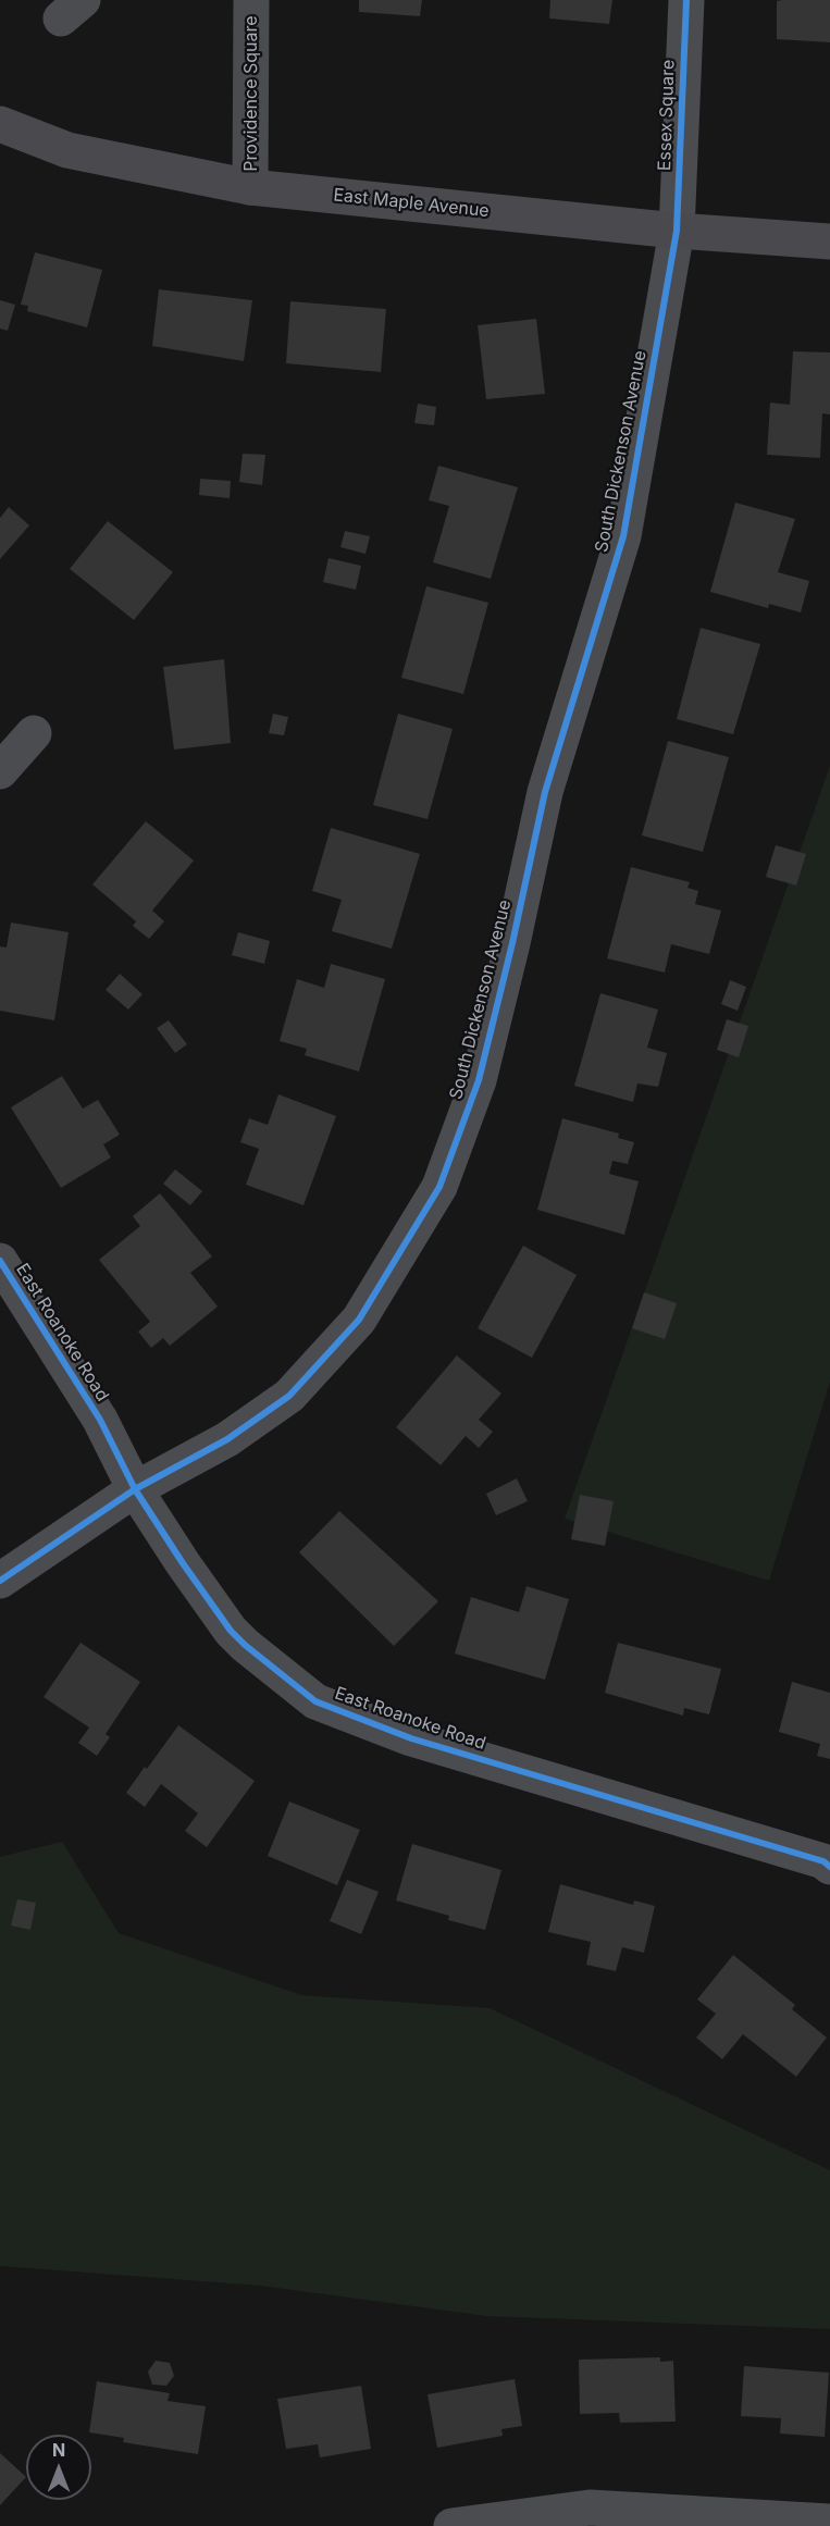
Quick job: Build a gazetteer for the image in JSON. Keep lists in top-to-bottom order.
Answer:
{
  "streets": {
    "main road": ["East Maple Avenue"],
    "street": [
      "Providence Square",
      "Essex Square",
      "South Dickenson Avenue",
      "East Roanoke Road"
    ]
  },
  "crossings": [
    ["Providence Square", "East Maple Avenue"],
    ["Essex Square", "East Maple Avenue"],
    ["Essex Square", "South Dickenson Avenue"],
    ["East Maple Avenue", "South Dickenson Avenue"],
    ["South Dickenson Avenue", "East Roanoke Road"]
  ],
  "north": "top"
}
